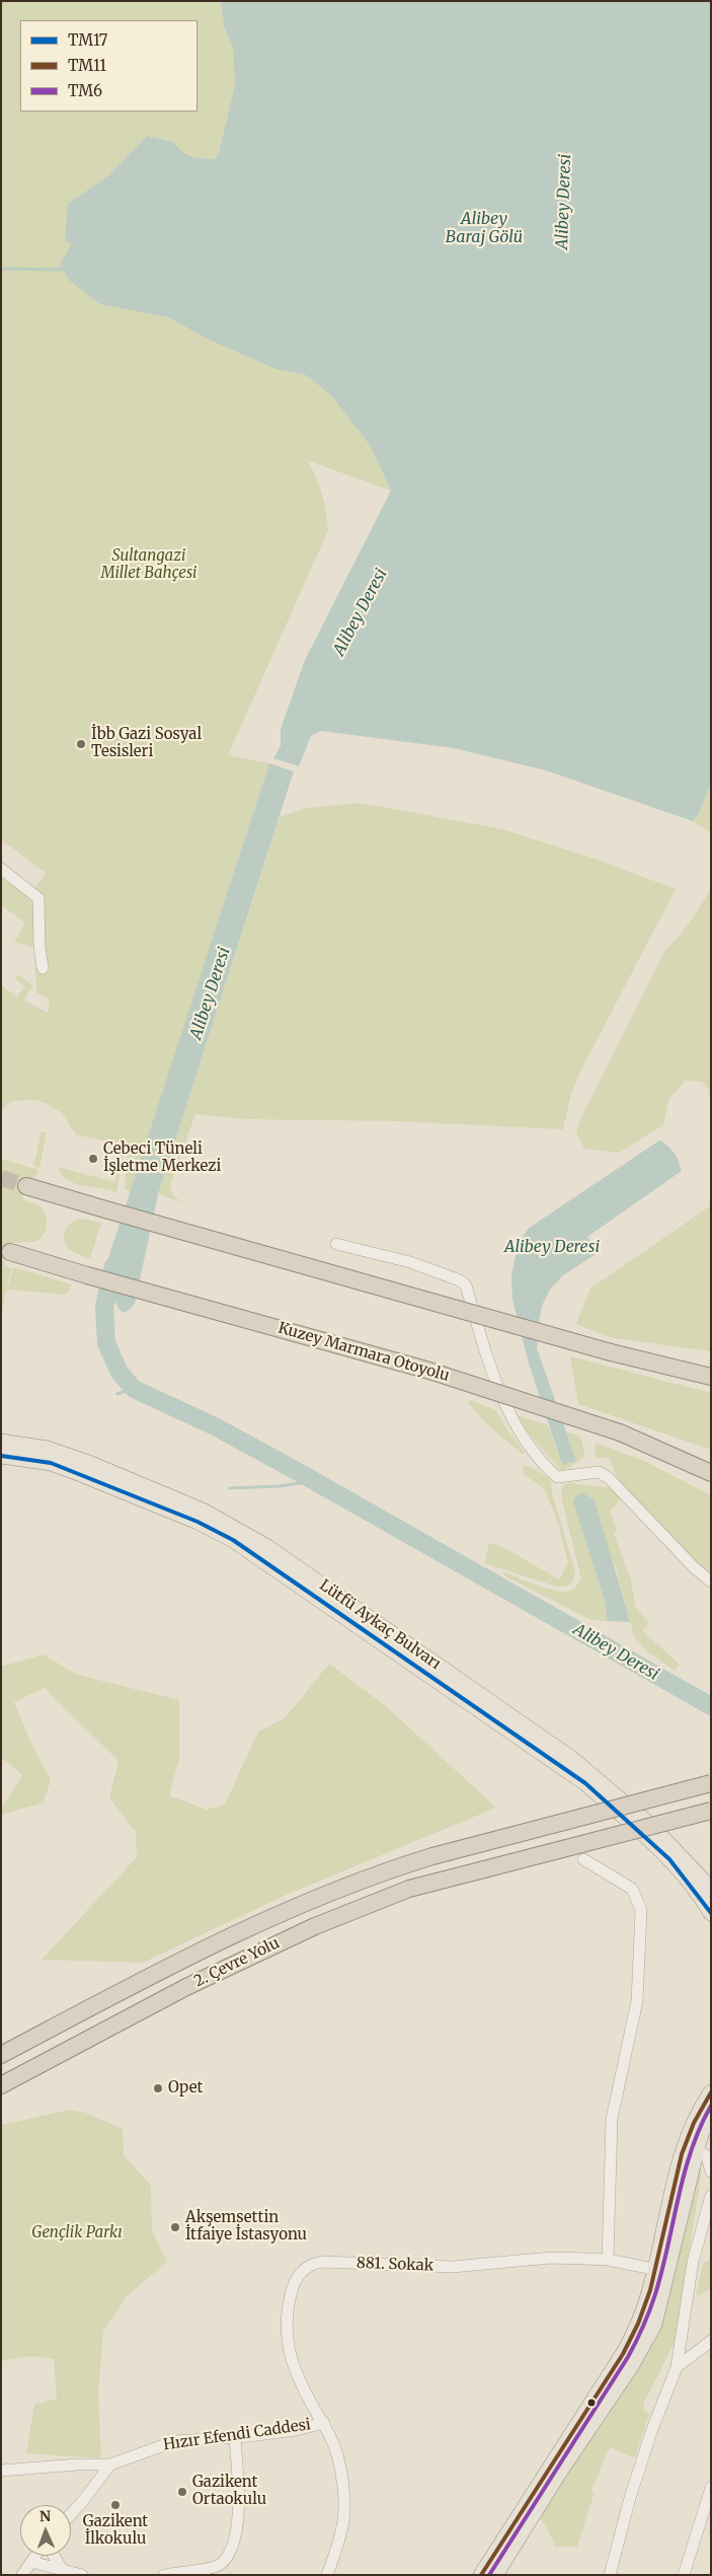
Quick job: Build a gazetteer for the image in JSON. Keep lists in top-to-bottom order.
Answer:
{
  "streets": {
    "highway": ["Kuzey Marmara Otoyolu", "2. Çevre Yolu"],
    "main road": ["Lütfü Aykaç Bulvarı"],
    "street": ["881. Sokak", "Hızır Efendi Caddesi"]
  },
  "crossings": [
    ["881. Sokak", "Hızır Efendi Caddesi"]
  ],
  "water": ["Alibey Deresi", "Alibey Baraj Gölü"],
  "parks": ["Sultangazi Millet Bahçesi", "Gençlik Parkı"],
  "places": [
    "İbb Gazi Sosyal Tesisleri",
    "Cebeci Tüneli İşletme Merkezi",
    "Opet",
    "Akşemsettin İtfaiye İstasyonu",
    "Gazikent Ortaokulu",
    "Gazikent İlkokulu"
  ],
  "lines": ["transit line TM17", "transit line TM11", "transit line TM6"],
  "legend": ["TM17", "TM11", "TM6"],
  "north": "top"
}
